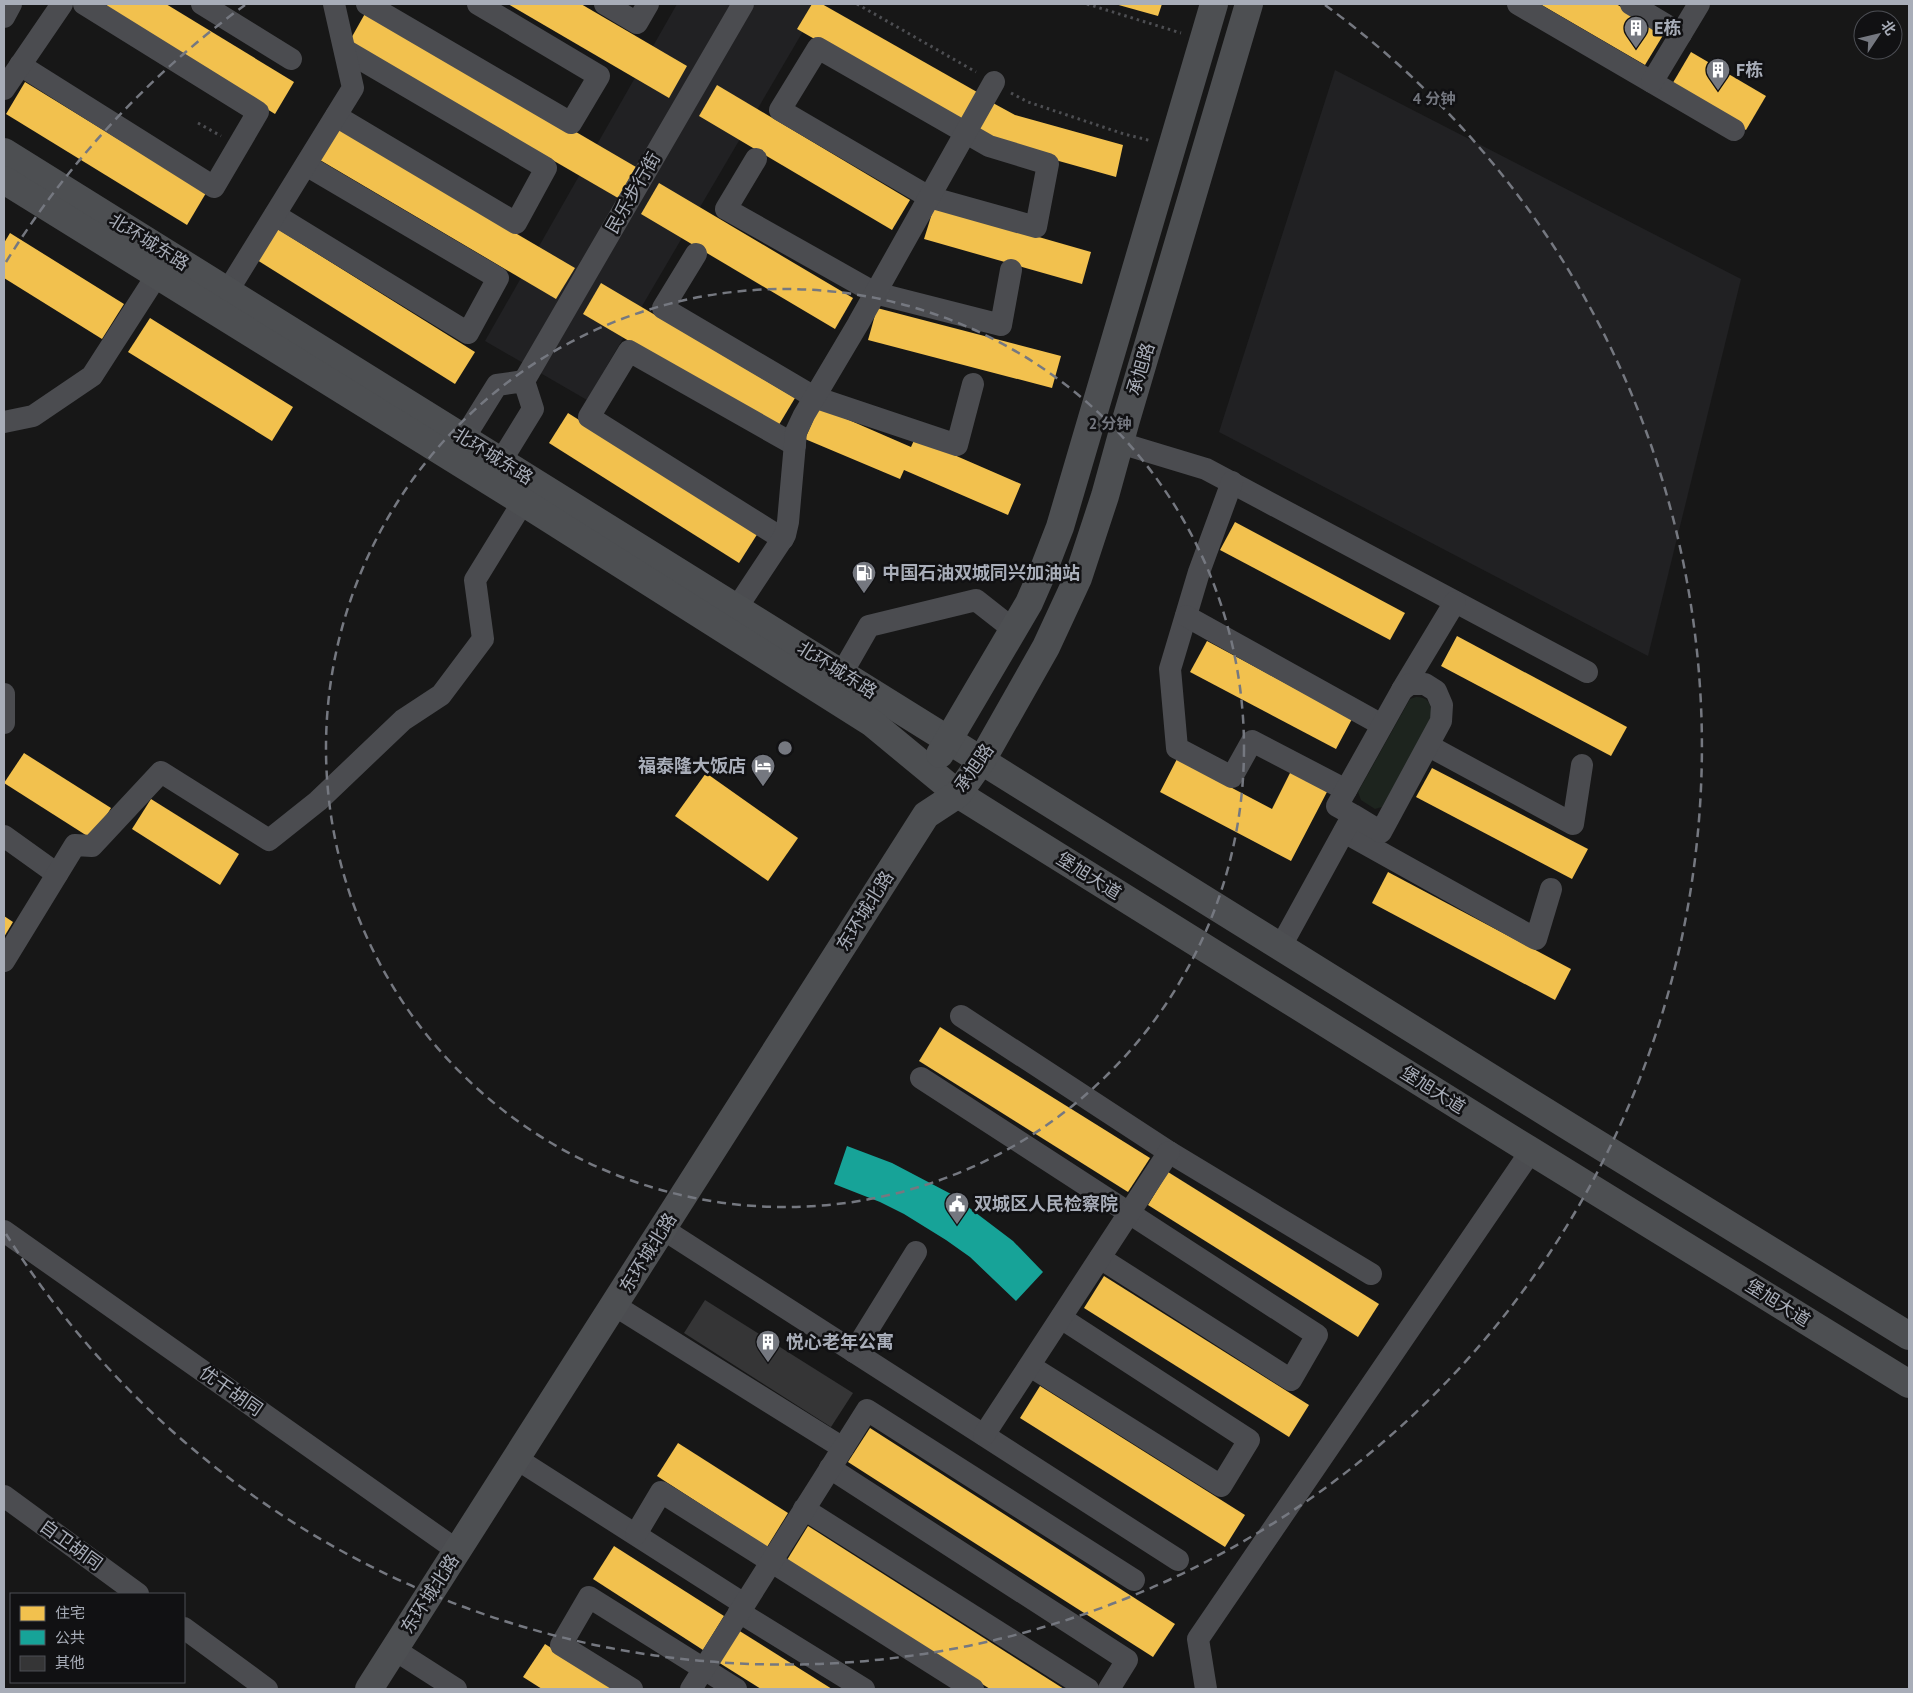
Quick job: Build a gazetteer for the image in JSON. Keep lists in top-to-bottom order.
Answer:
{
  "streets": {
    "main road": [
      "北环城东路",
      "承旭路",
      "堡旭大道",
      "东环城北路"
    ],
    "street": ["民乐步行街", "优干胡同", "自卫胡同"]
  },
  "crossings": [
    ["北环城东路", "承旭路"],
    ["北环城东路", "堡旭大道"],
    ["承旭路", "堡旭大道"],
    ["承旭路", "东环城北路"],
    ["东环城北路", "优干胡同"]
  ],
  "places": {
    "building": ["E栋", "F栋", "悦心老年公寓"],
    "fuel station": ["中国石油双城同兴加油站"],
    "hotel": ["福泰隆大饭店"],
    "public building": ["双城区人民检察院"]
  },
  "legend": ["住宅", "公共", "其他"],
  "north": "top right",
  "rings": ["4 分钟", "2 分钟"]
}
